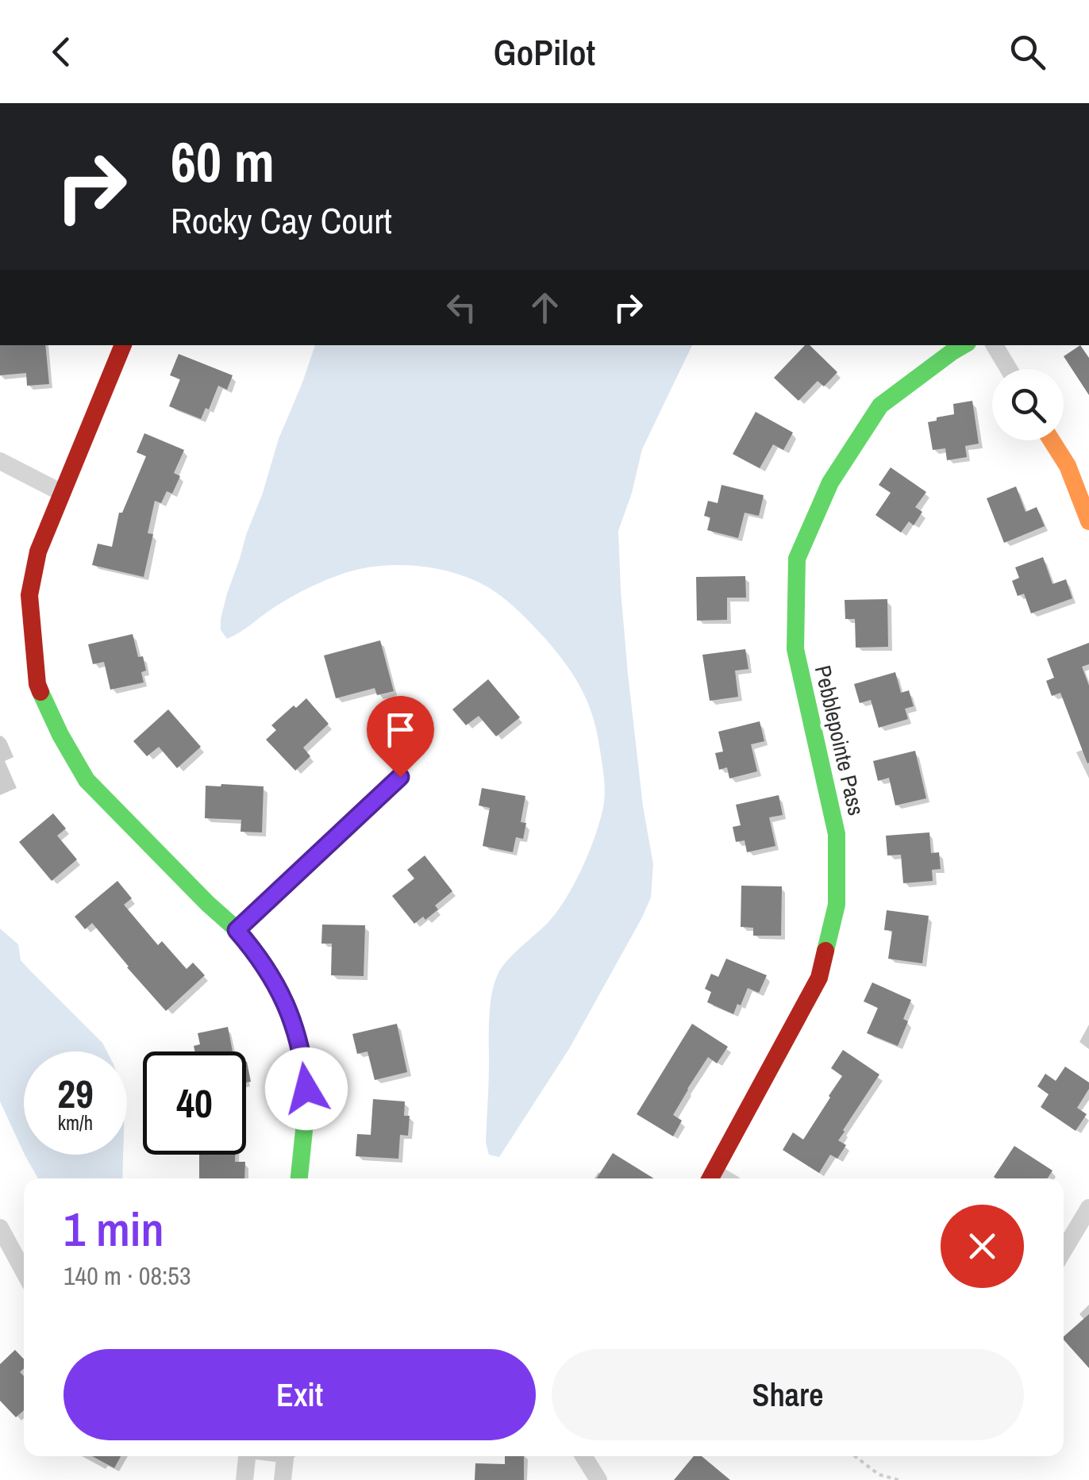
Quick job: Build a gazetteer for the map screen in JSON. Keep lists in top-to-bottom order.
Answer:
{
  "streets": {
    "street": ["Pebblepointe Pass"]
  },
  "page": {
    "header": "GoPilot",
    "turn": ["60 m", "Rocky Cay Court"],
    "speed": "29 km/h",
    "limit": "40",
    "heading": ["1 min", "140 m · 08:53"],
    "buttons": ["Exit", "Share"]
  }
}
